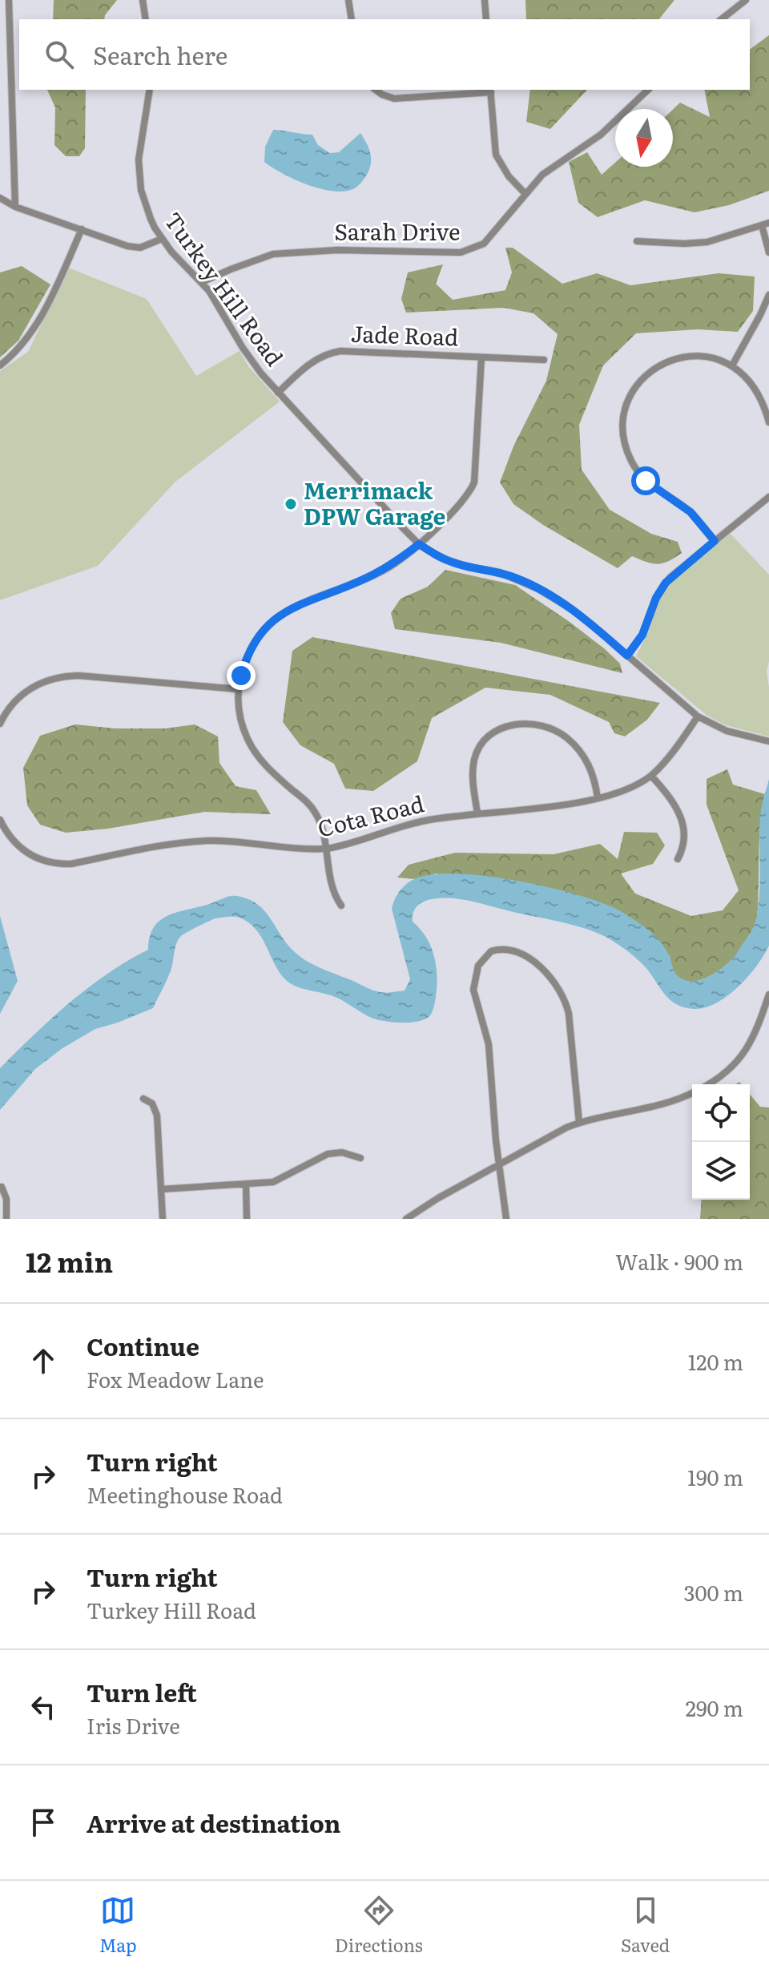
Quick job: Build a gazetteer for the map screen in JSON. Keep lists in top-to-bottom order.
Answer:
{
  "streets": {
    "street": [
      "Sarah Drive",
      "Turkey Hill Road",
      "Jade Road",
      "Cota Road"
    ]
  },
  "crossings": [
    ["Sarah Drive", "Turkey Hill Road"],
    ["Turkey Hill Road", "Jade Road"],
    ["Turkey Hill Road", "Cota Road"]
  ],
  "places": ["Merrimack DPW Garage"],
  "north": "bottom",
  "page": {
    "search": "Search here",
    "heading": ["12 min", "Walk · 900 m"],
    "list": [
      ["Continue", "Fox Meadow Lane", "120 m"],
      ["Turn right", "Meetinghouse Road", "190 m"],
      ["Turn right", "Turkey Hill Road", "300 m"],
      ["Turn left", "Iris Drive", "290 m"],
      "Arrive at destination"
    ],
    "nav": ["Map", "Directions", "Saved"]
  }
}
